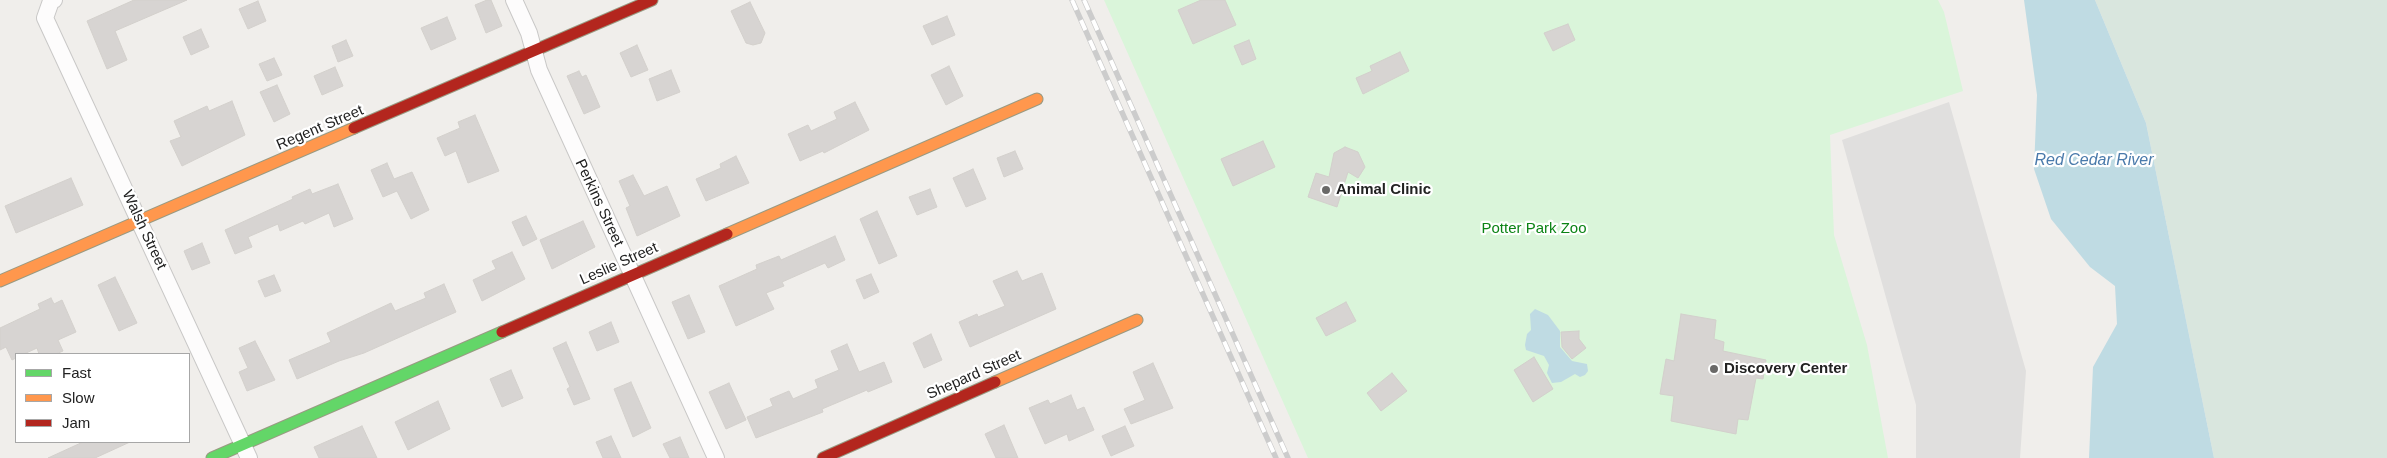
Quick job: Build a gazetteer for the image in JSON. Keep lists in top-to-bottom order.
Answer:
{
  "streets": {
    "street": [
      "Regent Street",
      "Perkins Street",
      "Walsh Street",
      "Leslie Street",
      "Shepard Street"
    ]
  },
  "crossings": [
    ["Regent Street", "Perkins Street"],
    ["Regent Street", "Walsh Street"],
    ["Perkins Street", "Leslie Street"],
    ["Walsh Street", "Leslie Street"]
  ],
  "water": ["Red Cedar River"],
  "parks": ["Potter Park Zoo"],
  "places": ["Animal Clinic", "Discovery Center"],
  "legend": ["Fast", "Slow", "Jam"]
}
